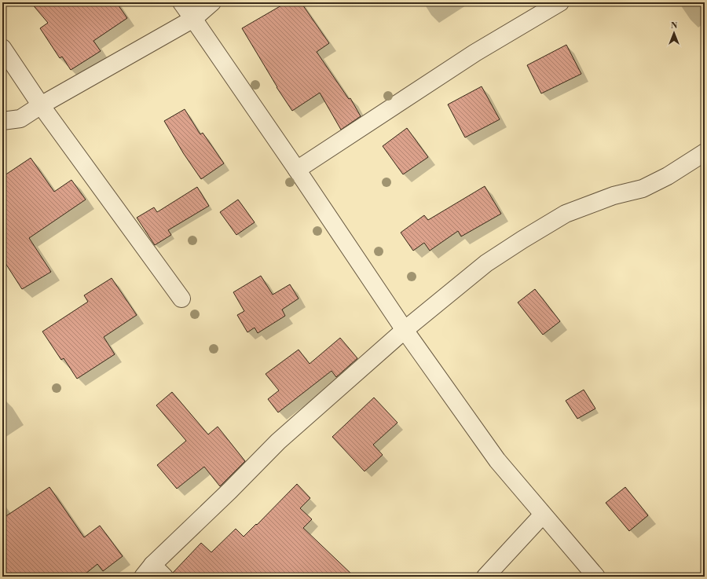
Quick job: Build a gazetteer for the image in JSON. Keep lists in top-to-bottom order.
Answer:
{
  "north": "top"
}
